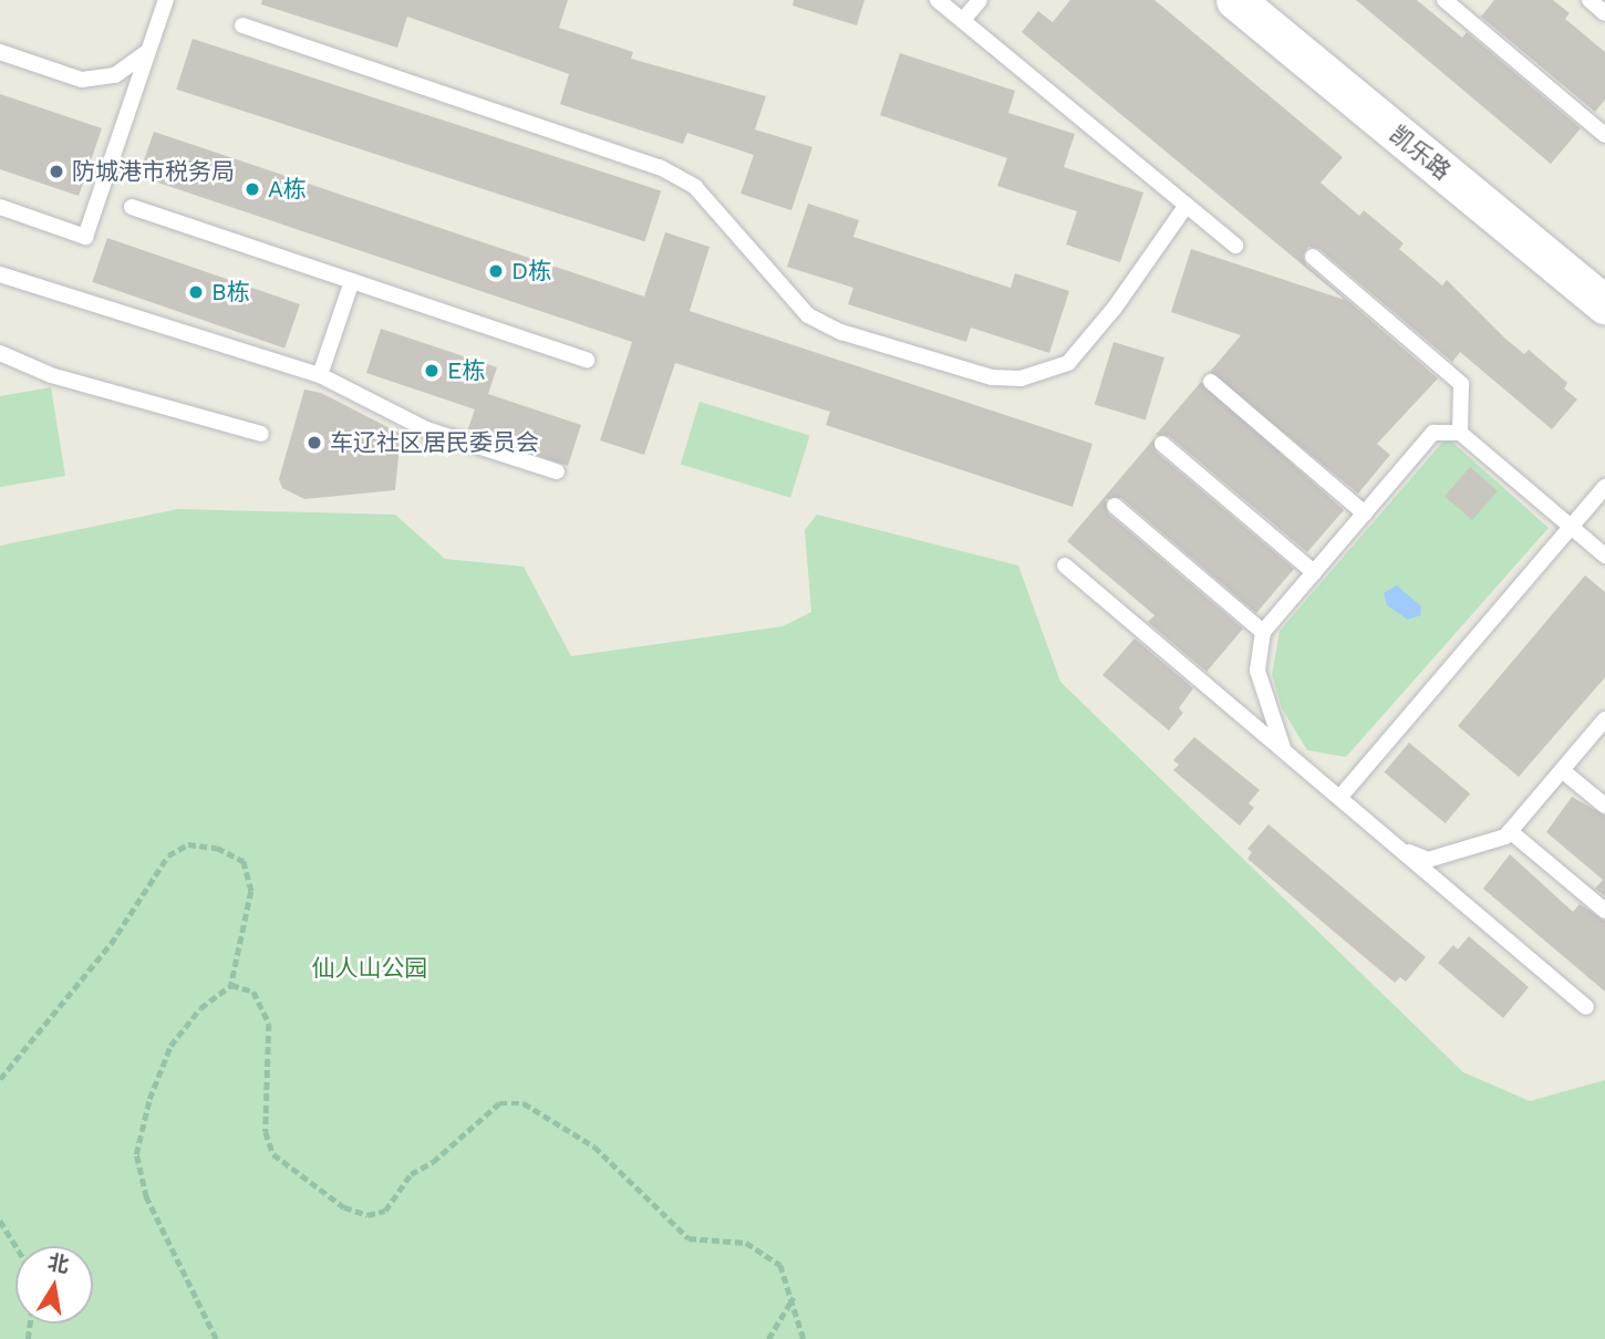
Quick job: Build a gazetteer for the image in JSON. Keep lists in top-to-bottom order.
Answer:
{
  "streets": {
    "street": ["凯乐路"]
  },
  "parks": ["仙人山公园"],
  "places": [
    "防城港市税务局",
    "A栋",
    "D栋",
    "B栋",
    "E栋",
    "车辽社区居民委员会"
  ],
  "north": "top"
}
